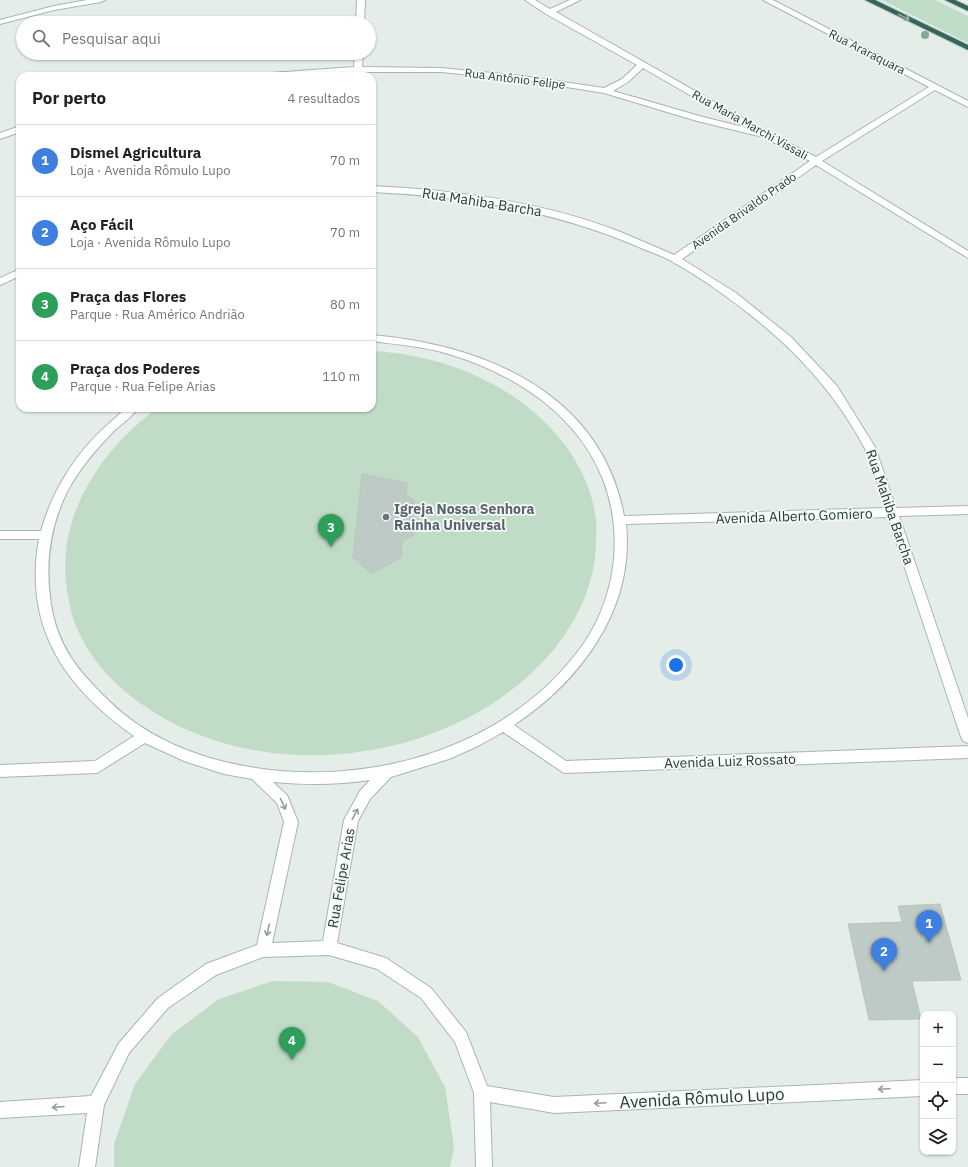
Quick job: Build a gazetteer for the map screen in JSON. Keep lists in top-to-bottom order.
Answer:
{
  "streets": {
    "street": [
      "Rua Araraquara",
      "Rua Antônio Felipe",
      "Rua Maria Marchi Vissali",
      "Rua Mahiba Barcha",
      "Avenida Brivaldo Prado",
      "Avenida Alberto Gomiero",
      "Avenida Luiz Rossato",
      "Rua Felipe Arias",
      "Avenida Rômulo Lupo"
    ]
  },
  "crossings": [
    ["Rua Araraquara", "Avenida Brivaldo Prado"],
    ["Rua Antônio Felipe", "Rua Maria Marchi Vissali"],
    ["Rua Maria Marchi Vissali", "Avenida Brivaldo Prado"],
    ["Rua Mahiba Barcha", "Avenida Brivaldo Prado"],
    ["Rua Mahiba Barcha", "Avenida Alberto Gomiero"]
  ],
  "one_way": ["Rua Felipe Arias", "Avenida Rômulo Lupo"],
  "places": ["Igreja Nossa Senhora Rainha Universal"],
  "page": {
    "search": "Pesquisar aqui",
    "heading": ["Por perto", "4 resultados"],
    "list": [
      {
        "mark": "1",
        "name": "Dismel Agricultura",
        "note": "Loja · Avenida Rômulo Lupo",
        "value": "70 m"
      },
      {
        "mark": "2",
        "name": "Aço Fácil",
        "note": "Loja · Avenida Rômulo Lupo",
        "value": "70 m"
      },
      {
        "mark": "3",
        "name": "Praça das Flores",
        "note": "Parque · Rua Américo Andrião",
        "value": "80 m"
      },
      {
        "mark": "4",
        "name": "Praça dos Poderes",
        "note": "Parque · Rua Felipe Arias",
        "value": "110 m"
      }
    ],
    "pins": [
      "3",
      "1",
      "2",
      "4"
    ],
    "map_buttons": ["+", "−"]
  }
}
